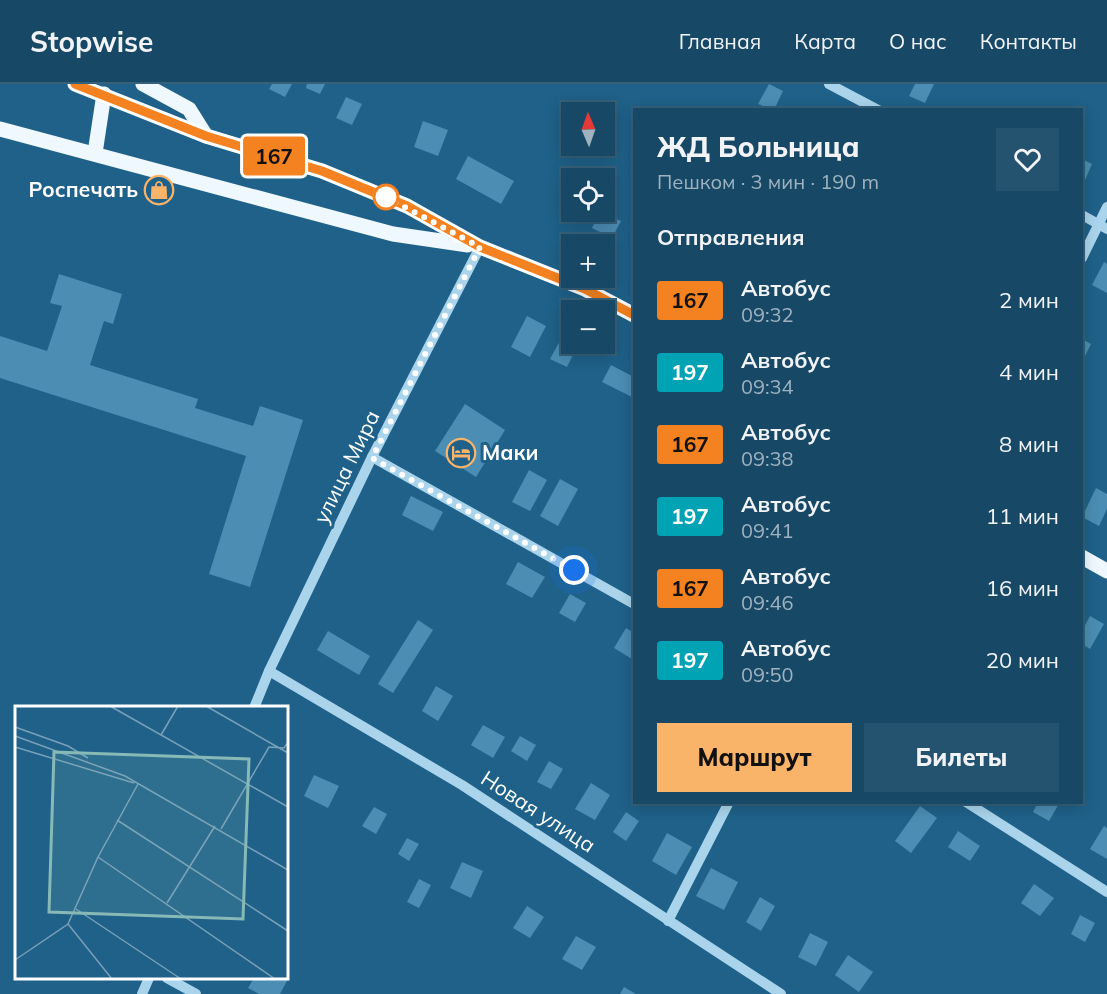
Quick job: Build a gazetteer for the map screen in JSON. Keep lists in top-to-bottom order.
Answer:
{
  "streets": {
    "street": ["улица Мира", "Новая улица"]
  },
  "crossings": [
    ["улица Мира", "Новая улица"]
  ],
  "places": {
    "shop": ["Роспечать"],
    "hotel": ["Маки"]
  },
  "lines": ["bus line 167"],
  "north": "top",
  "page": {
    "header": "Stopwise",
    "nav": [
      "Главная",
      "Карта",
      "О нас",
      "Контакты"
    ],
    "on_map": "167",
    "map_buttons": ["+", "−"],
    "heading": [
      ["ЖД Больница", "Пешком · 3 мин · 190 m"],
      "Отправления"
    ],
    "list": [
      {
        "mark": "167",
        "name": "Автобус",
        "note": "09:32",
        "value": "2 мин"
      },
      {
        "mark": "197",
        "name": "Автобус",
        "note": "09:34",
        "value": "4 мин"
      },
      {
        "mark": "167",
        "name": "Автобус",
        "note": "09:38",
        "value": "8 мин"
      },
      {
        "mark": "197",
        "name": "Автобус",
        "note": "09:41",
        "value": "11 мин"
      },
      {
        "mark": "167",
        "name": "Автобус",
        "note": "09:46",
        "value": "16 мин"
      },
      {
        "mark": "197",
        "name": "Автобус",
        "note": "09:50",
        "value": "20 мин"
      }
    ],
    "buttons": ["Маршрут", "Билеты"]
  }
}
